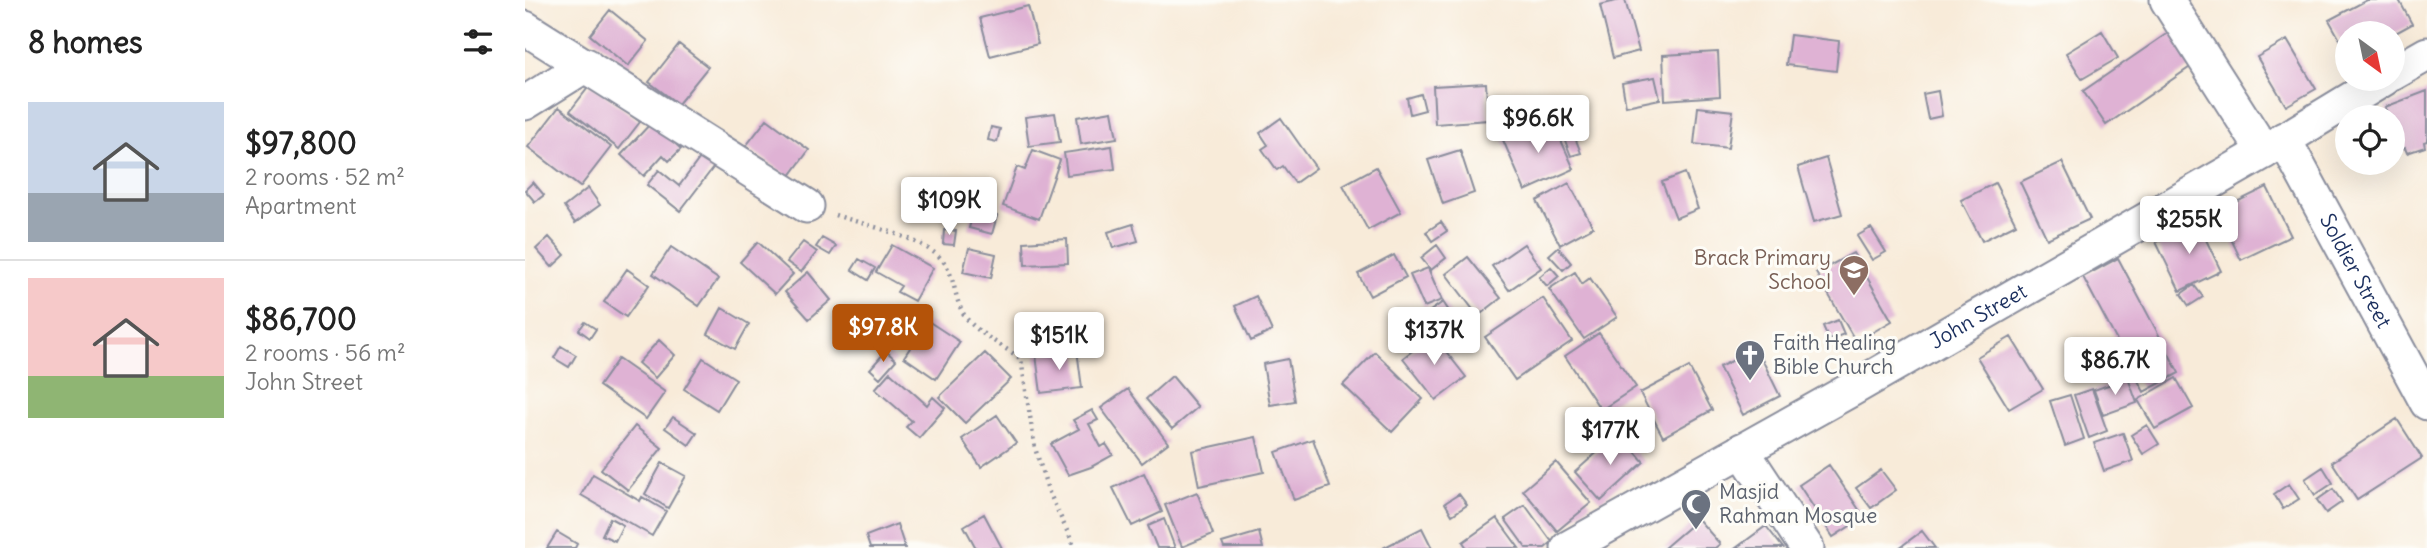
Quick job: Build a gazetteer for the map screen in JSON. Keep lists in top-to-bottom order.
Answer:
{
  "streets": {
    "street": ["Soldier Street", "John Street"]
  },
  "crossings": [
    ["Soldier Street", "John Street"]
  ],
  "places": {
    "school or university": ["Brack Primary School"],
    "church": ["Faith Healing Bible Church"],
    "mosque": ["Masjid Rahman Mosque"]
  },
  "north": "bottom right",
  "page": {
    "heading": "8 homes",
    "list": [
      {
        "name": "$97,800",
        "note": "2 rooms · 52 m² · Apartment"
      },
      {
        "name": "$86,700",
        "note": "2 rooms · 56 m² · John Street"
      }
    ],
    "price": [
      "$96.6K",
      "$109K",
      "$255K",
      "$97.8K",
      "$137K",
      "$151K",
      "$86.7K",
      "$177K"
    ]
  }
}
